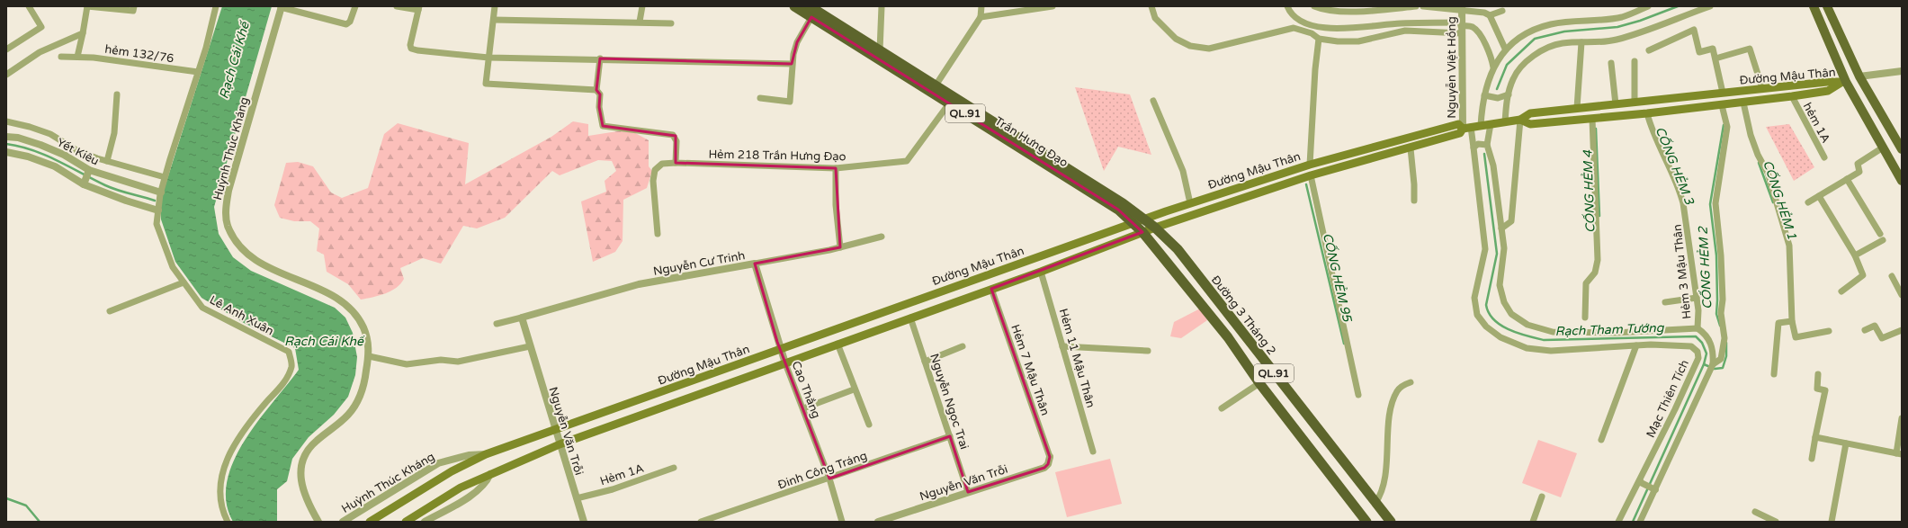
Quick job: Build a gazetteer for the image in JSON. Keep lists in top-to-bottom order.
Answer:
{
  "streets": {
    "highway": ["QL.91", "Trần Hưng Đạo", "Đường 3 Tháng 2"],
    "main road": ["Đường Mậu Thân"],
    "street": [
      "hẻm 132/76",
      "Nguyễn Việt Hồng",
      "hẻm 1A",
      "Huỳnh Thúc Kháng",
      "Yết Kiêu",
      "Hẻm 218 Trần Hưng Đạo",
      "Nguyễn Cư Trinh",
      "Hẻm 3 Mậu Thân",
      "Lê Anh Xuân",
      "Hẻm 11 Mậu Thân",
      "Hẻm 7 Mậu Thân",
      "Cao Thắng",
      "Mạc Thiên Tích",
      "Nguyễn Ngọc Trai",
      "Nguyễn Văn Trỗi",
      "Đinh Công Tráng",
      "Hẻm 1A"
    ]
  },
  "crossings": [
    ["hẻm 132/76", "Lê Anh Xuân"],
    ["Nguyễn Việt Hồng", "Đường Mậu Thân"],
    ["Nguyễn Việt Hồng", "Mạc Thiên Tích"],
    ["Đường Mậu Thân", "QL.91"],
    ["Đường Mậu Thân", "hẻm 1A"],
    ["Đường Mậu Thân", "Trần Hưng Đạo"],
    ["Đường Mậu Thân", "Huỳnh Thúc Kháng"],
    ["Đường Mậu Thân", "Hẻm 3 Mậu Thân"],
    ["Đường Mậu Thân", "Đường 3 Tháng 2"],
    ["Đường Mậu Thân", "Hẻm 11 Mậu Thân"],
    ["Đường Mậu Thân", "Hẻm 7 Mậu Thân"],
    ["Đường Mậu Thân", "Cao Thắng"],
    ["Đường Mậu Thân", "Mạc Thiên Tích"],
    ["Đường Mậu Thân", "Nguyễn Ngọc Trai"],
    ["Đường Mậu Thân", "Nguyễn Văn Trỗi"],
    ["QL.91", "Trần Hưng Đạo"],
    ["Trần Hưng Đạo", "Hẻm 218 Trần Hưng Đạo"],
    ["Trần Hưng Đạo", "Đường 3 Tháng 2"],
    ["Yết Kiêu", "Lê Anh Xuân"],
    ["Nguyễn Cư Trinh", "Cao Thắng"],
    ["Hẻm 7 Mậu Thân", "Nguyễn Văn Trỗi"],
    ["Cao Thắng", "Đinh Công Tráng"],
    ["Nguyễn Ngọc Trai", "Nguyễn Văn Trỗi"],
    ["Nguyễn Ngọc Trai", "Đinh Công Tráng"],
    ["Nguyễn Văn Trỗi", "Hẻm 1A"]
  ],
  "water": [
    "Rạch Cái Khế",
    "CỐNG HẺM 3",
    "CỐNG HẺM 4",
    "CỐNG HẺM 1",
    "CỐNG HẺM 2",
    "CỐNG HẺM 95",
    "Rạch Tham Tướng"
  ]
}
